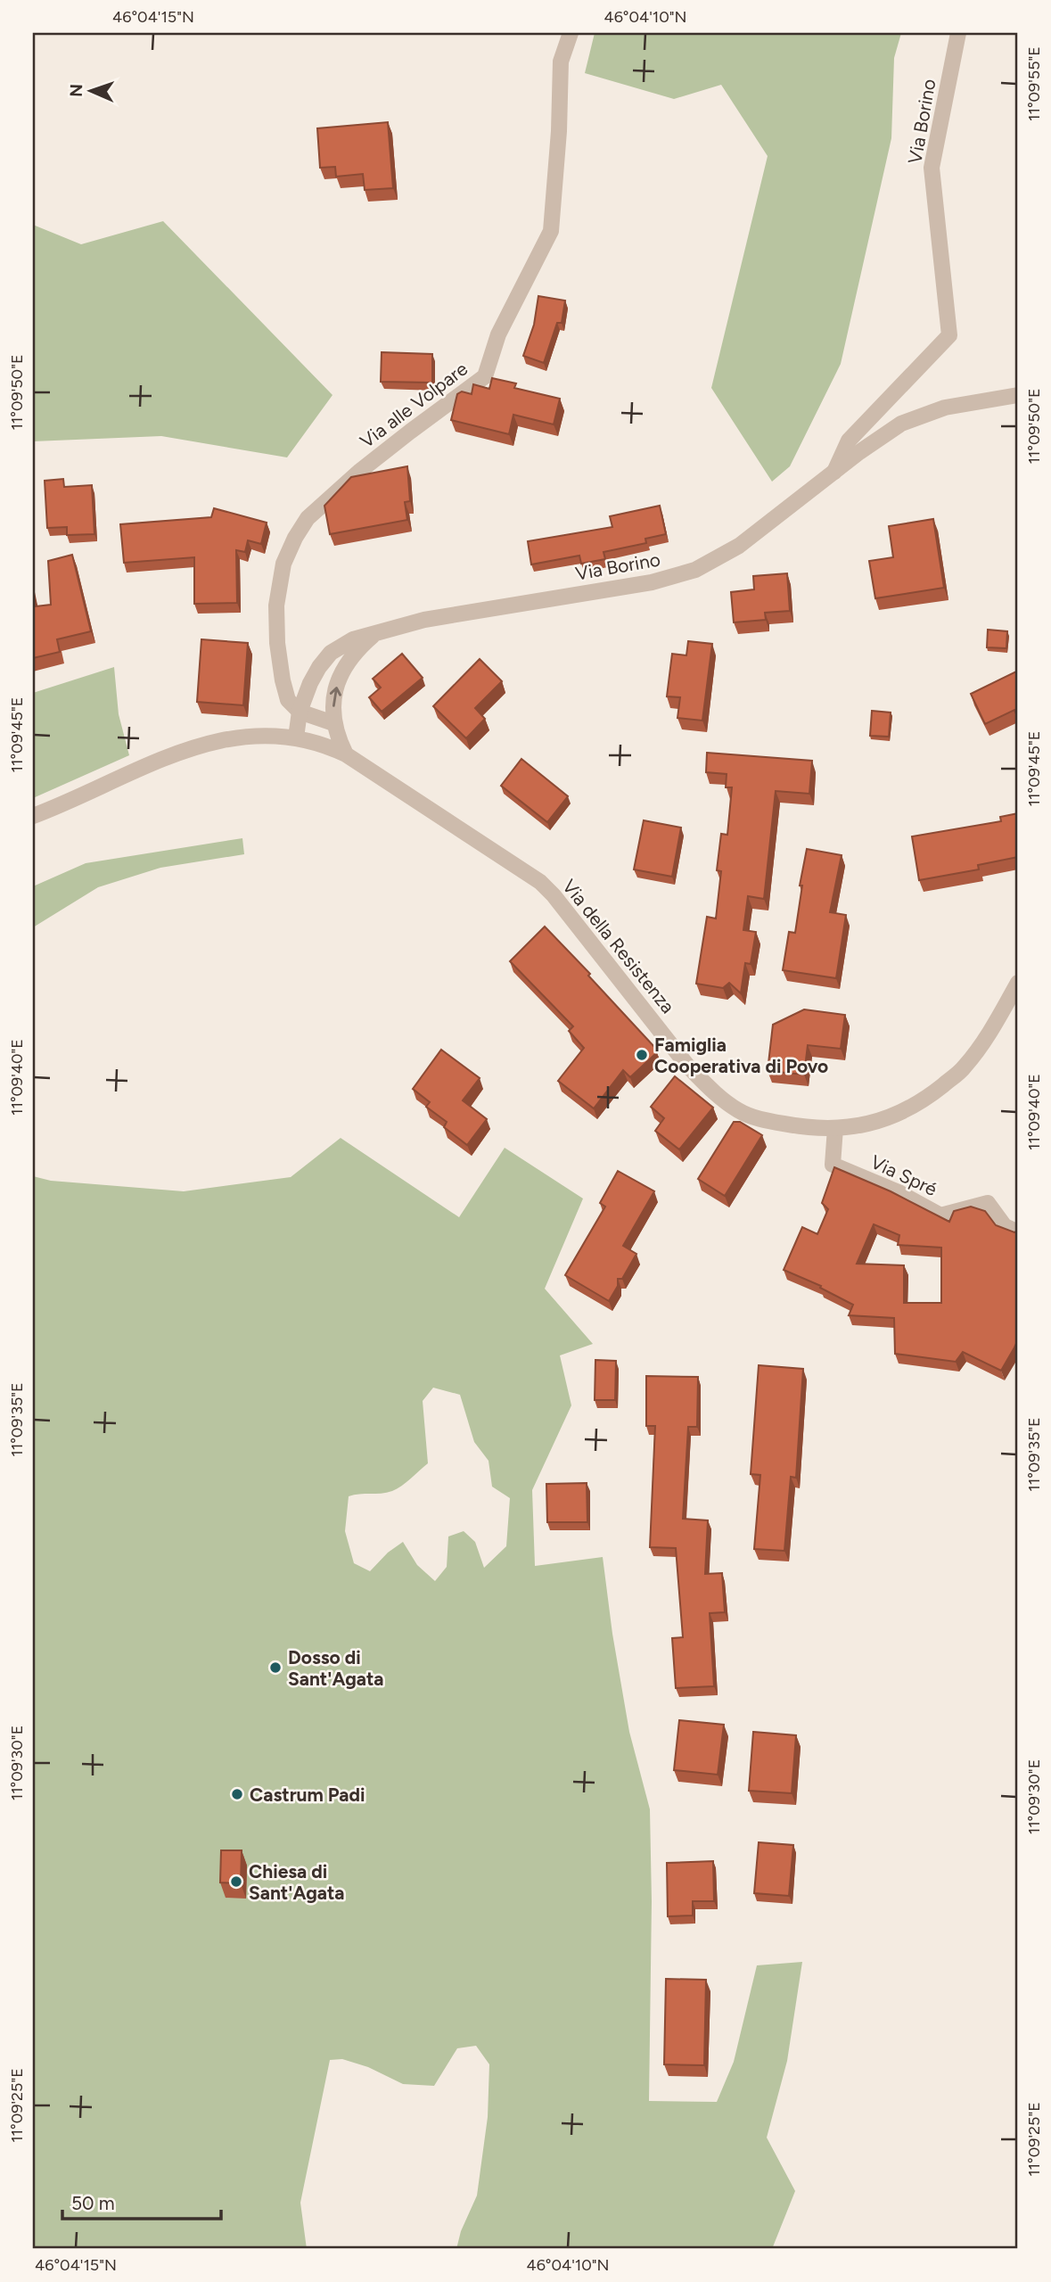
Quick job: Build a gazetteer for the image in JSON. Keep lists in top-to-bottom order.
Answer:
{
  "streets": {
    "street": [
      "Via Borino",
      "Via alle Volpare",
      "Via della Resistenza",
      "Via Spré"
    ]
  },
  "crossings": [
    ["Via Borino", "Via alle Volpare"],
    ["Via Borino", "Via della Resistenza"],
    ["Via della Resistenza", "Via Spré"]
  ],
  "places": [
    "Famiglia Cooperativa di Povo",
    "Dosso di Sant'Agata",
    "Castrum Padi",
    "Chiesa di Sant'Agata"
  ],
  "scale_bar": "50 m",
  "north": "left",
  "coordinates": [
    "46°04'15\"N",
    "46°04'10\"N",
    "11°09'55\"E",
    "11°09'50\"E",
    "11°09'45\"E",
    "11°09'40\"E",
    "11°09'35\"E",
    "11°09'30\"E",
    "11°09'25\"E"
  ]
}
